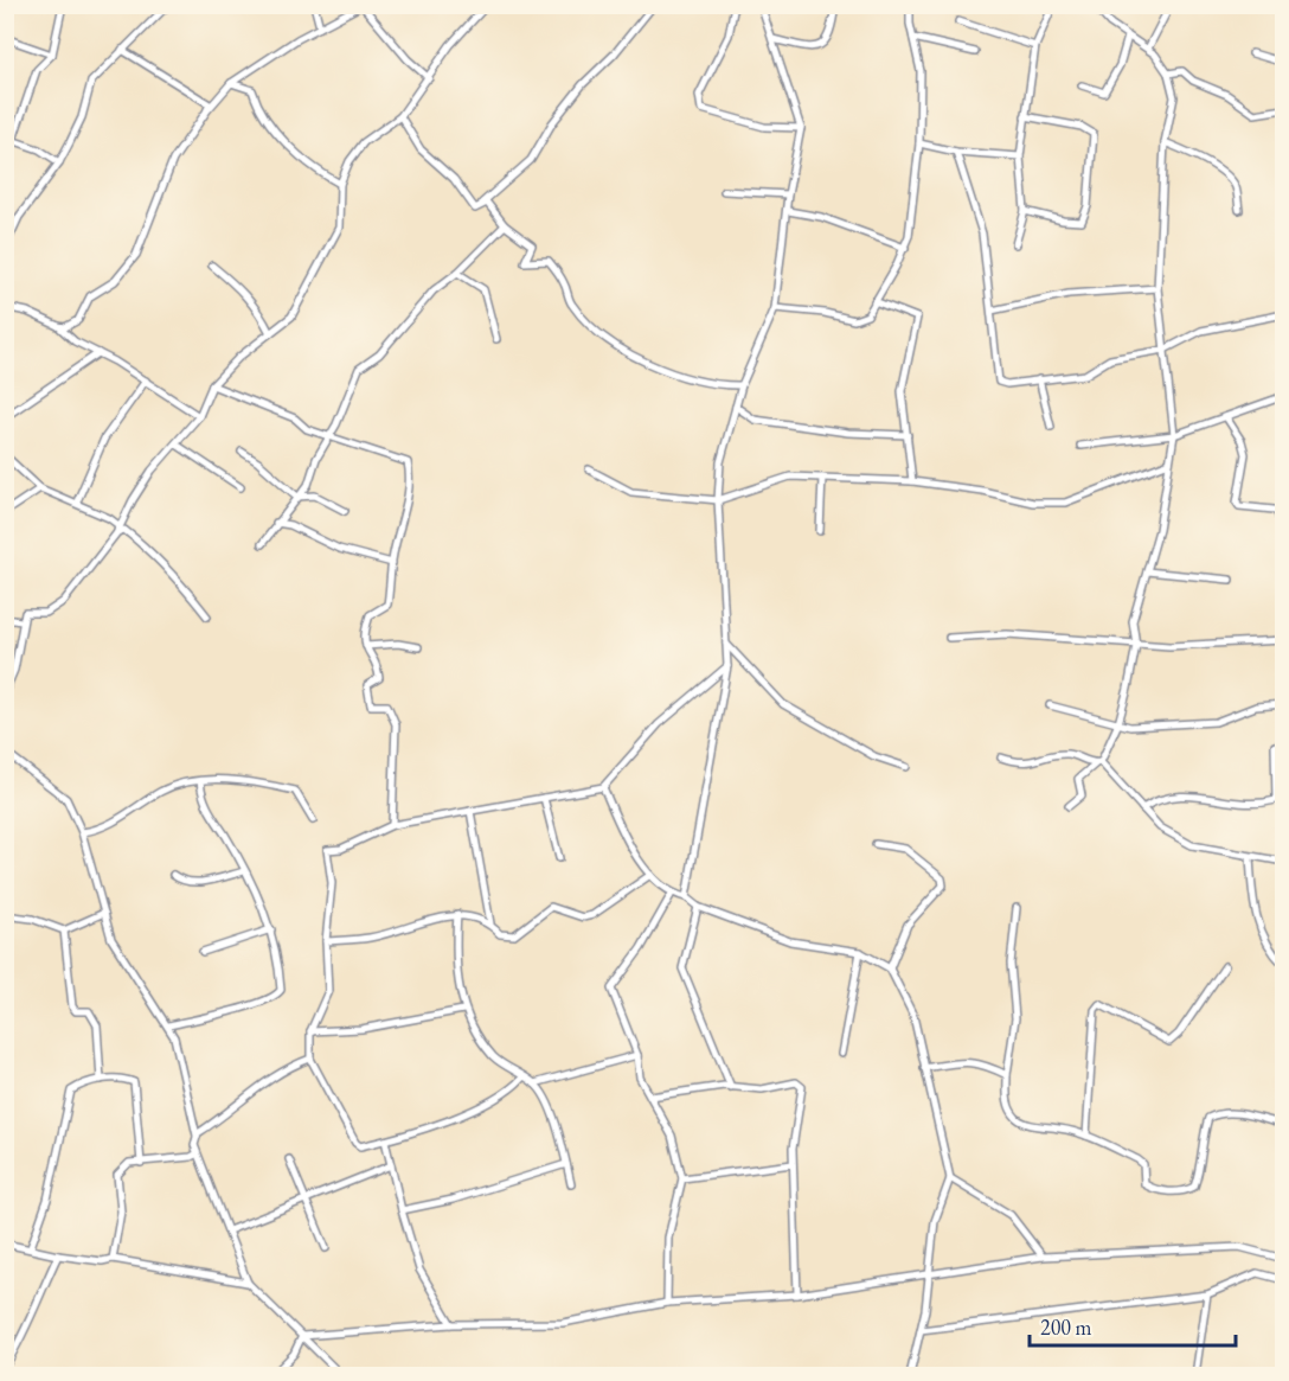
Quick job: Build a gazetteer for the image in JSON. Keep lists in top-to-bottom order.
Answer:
{
  "scale_bar": "200 m"
}
